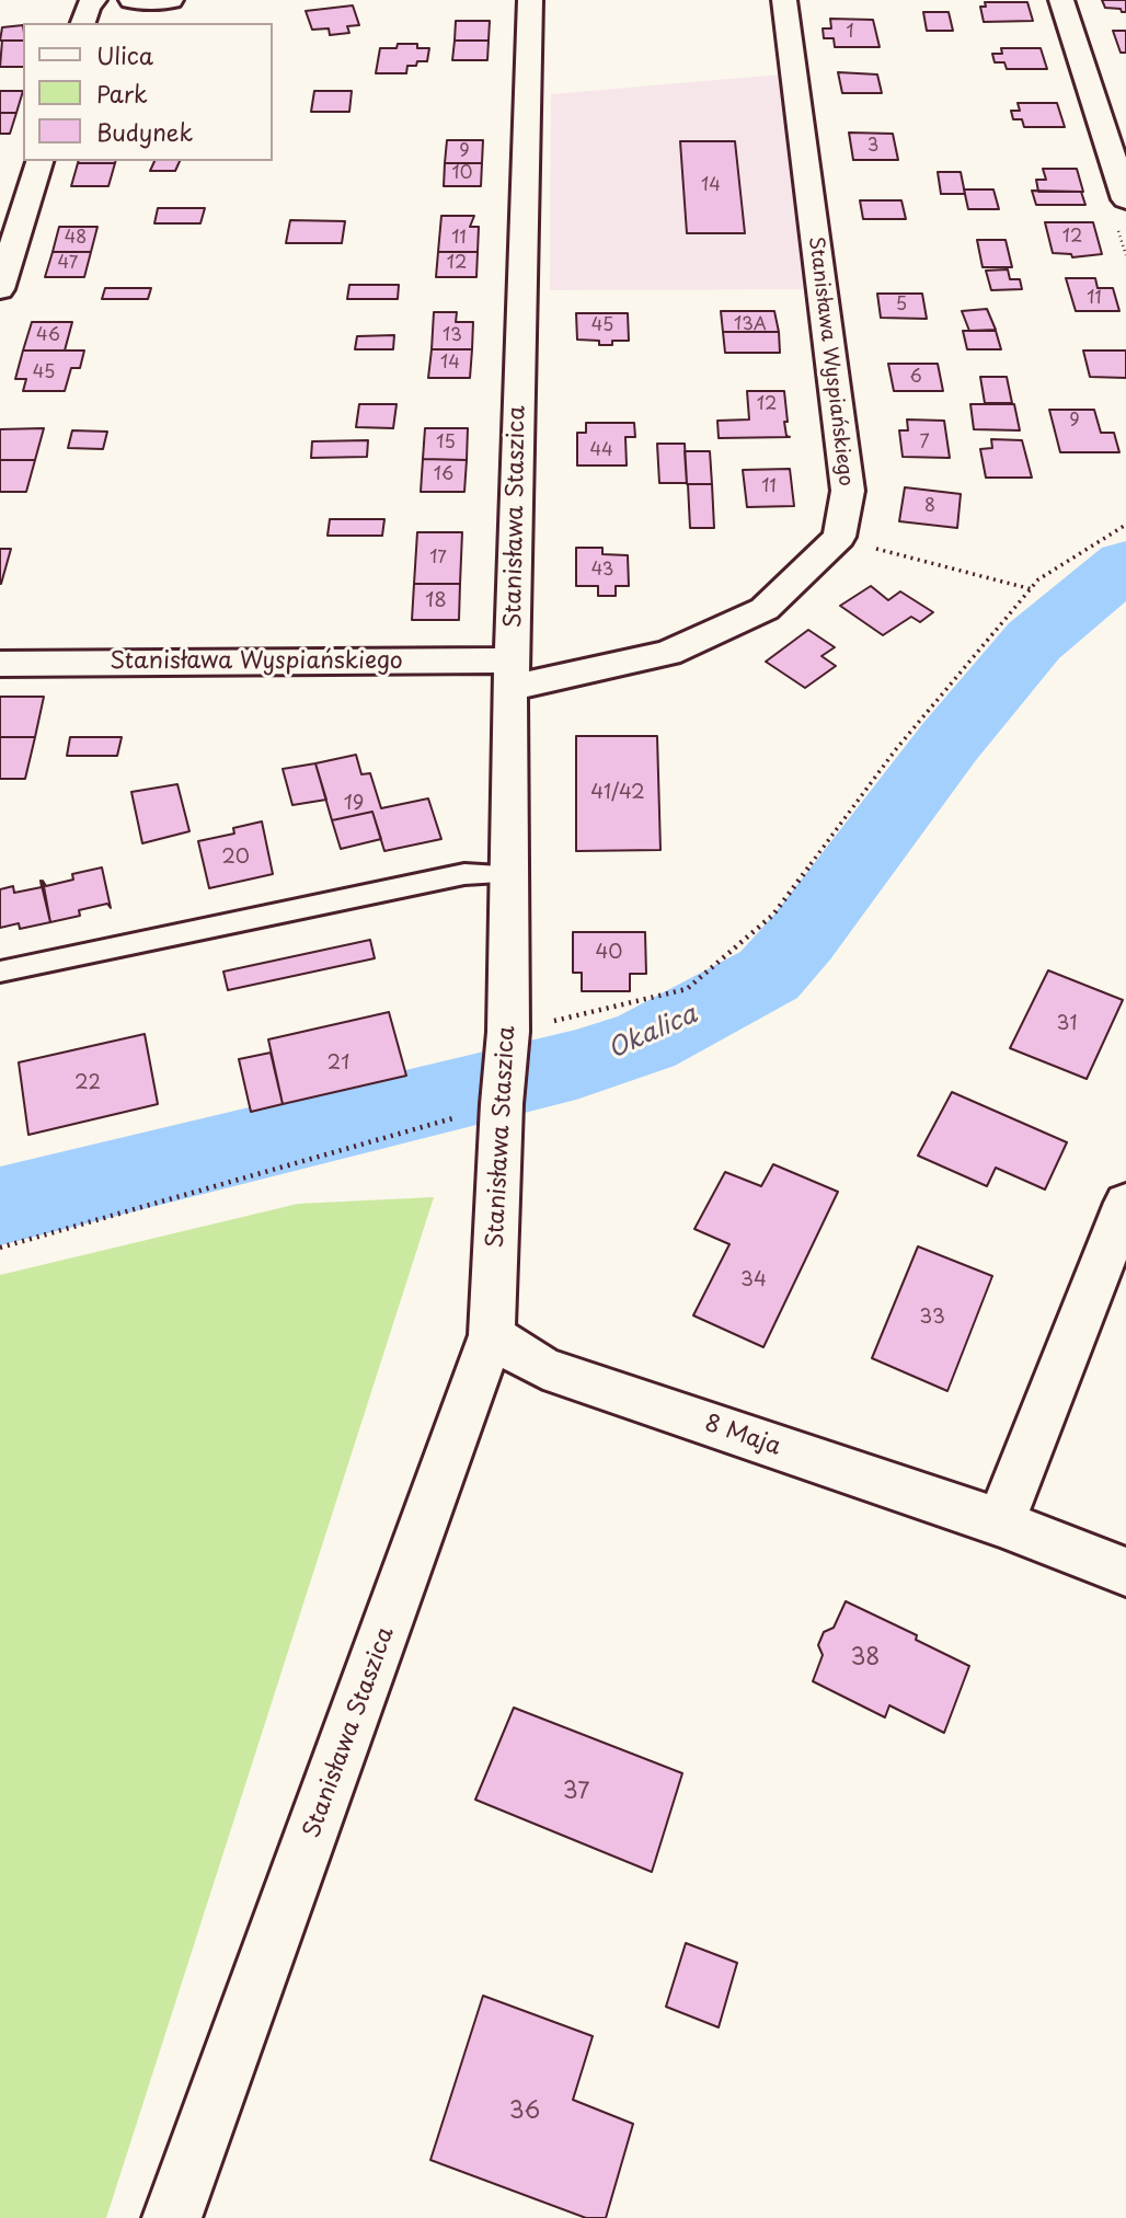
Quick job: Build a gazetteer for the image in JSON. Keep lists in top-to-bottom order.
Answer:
{
  "streets": {
    "street": ["Stanisława Wyspiańskiego", "Stanisława Staszica", "8 Maja"]
  },
  "crossings": [
    ["Stanisława Wyspiańskiego", "Stanisława Staszica"],
    ["Stanisława Staszica", "8 Maja"]
  ],
  "water": ["Okalica"],
  "house_numbers": [
    "1",
    "3",
    "9",
    "10",
    "14",
    "12",
    "48",
    "11",
    "47",
    "12",
    "11",
    "5",
    "13A",
    "45",
    "46",
    "13",
    "14",
    "45",
    "6",
    "12",
    "9",
    "15",
    "7",
    "44",
    "16",
    "11",
    "8",
    "17",
    "43",
    "18",
    "41/42",
    "19",
    "20",
    "40",
    "31",
    "21",
    "22",
    "34",
    "33",
    "38",
    "37",
    "36"
  ],
  "legend": ["Ulica", "Park", "Budynek"]
}
